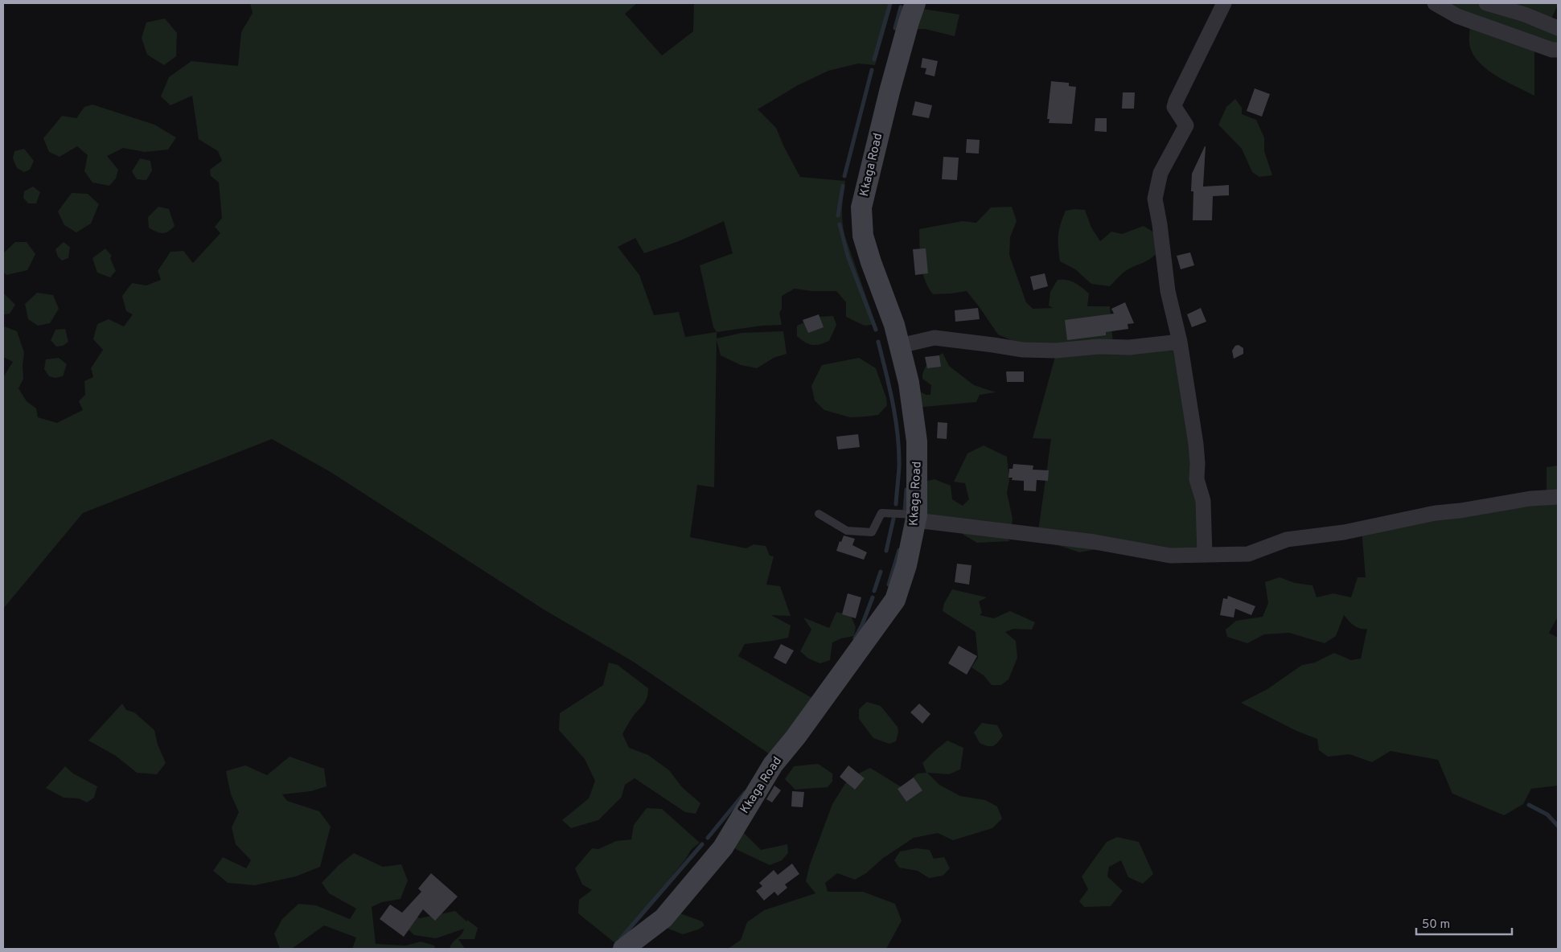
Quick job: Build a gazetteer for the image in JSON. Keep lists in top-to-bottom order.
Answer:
{
  "streets": {
    "street": ["Kkaga Road"]
  },
  "scale_bar": "50 m"
}
